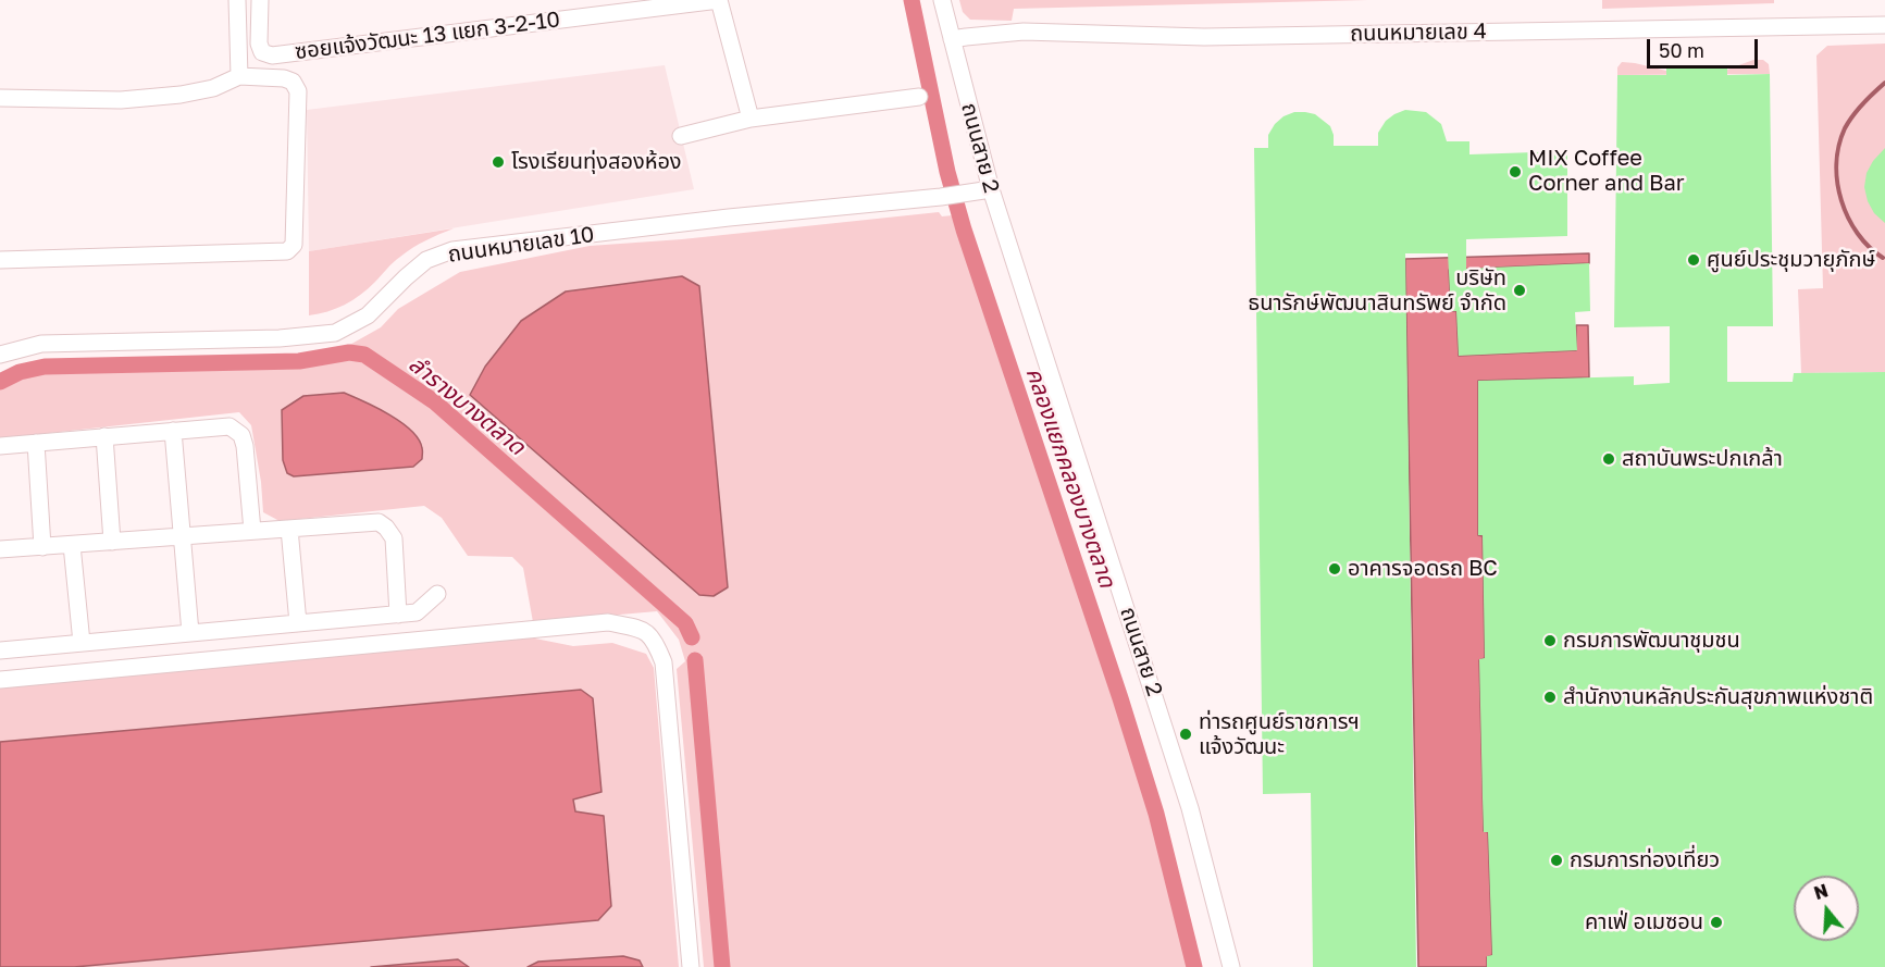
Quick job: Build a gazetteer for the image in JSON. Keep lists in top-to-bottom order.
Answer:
{
  "streets": {
    "street": [
      "ถนนหมายเลข 4",
      "ซอยแจ้งวัฒนะ 13 แยก 3-2-10",
      "ถนนสาย 2",
      "ถนนหมายเลข 10"
    ]
  },
  "crossings": [
    ["ถนนหมายเลข 4", "ถนนสาย 2"],
    ["ถนนสาย 2", "ถนนหมายเลข 10"]
  ],
  "water": ["ลำรางบางตลาด", "คลองแยกคลองบางตลาด"],
  "places": [
    "โรงเรียนทุ่งสองห้อง",
    "MIX Coffee Corner and Bar",
    "ศูนย์ประชุมวายุภักษ์",
    "บริษัท ธนารักษ์พัฒนาสินทรัพย์ จำกัด",
    "สถาบันพระปกเกล้า",
    "อาคารจอดรถ BC",
    "กรมการพัฒนาชุมชน",
    "สำนักงานหลักประกันสุขภาพแห่งชาติ",
    "ท่ารถศูนย์ราชการฯ แจ้งวัฒนะ",
    "กรมการท่องเที่ยว",
    "คาเฟ่ อเมซอน"
  ],
  "scale_bar": "50 m",
  "north": "top"
}
